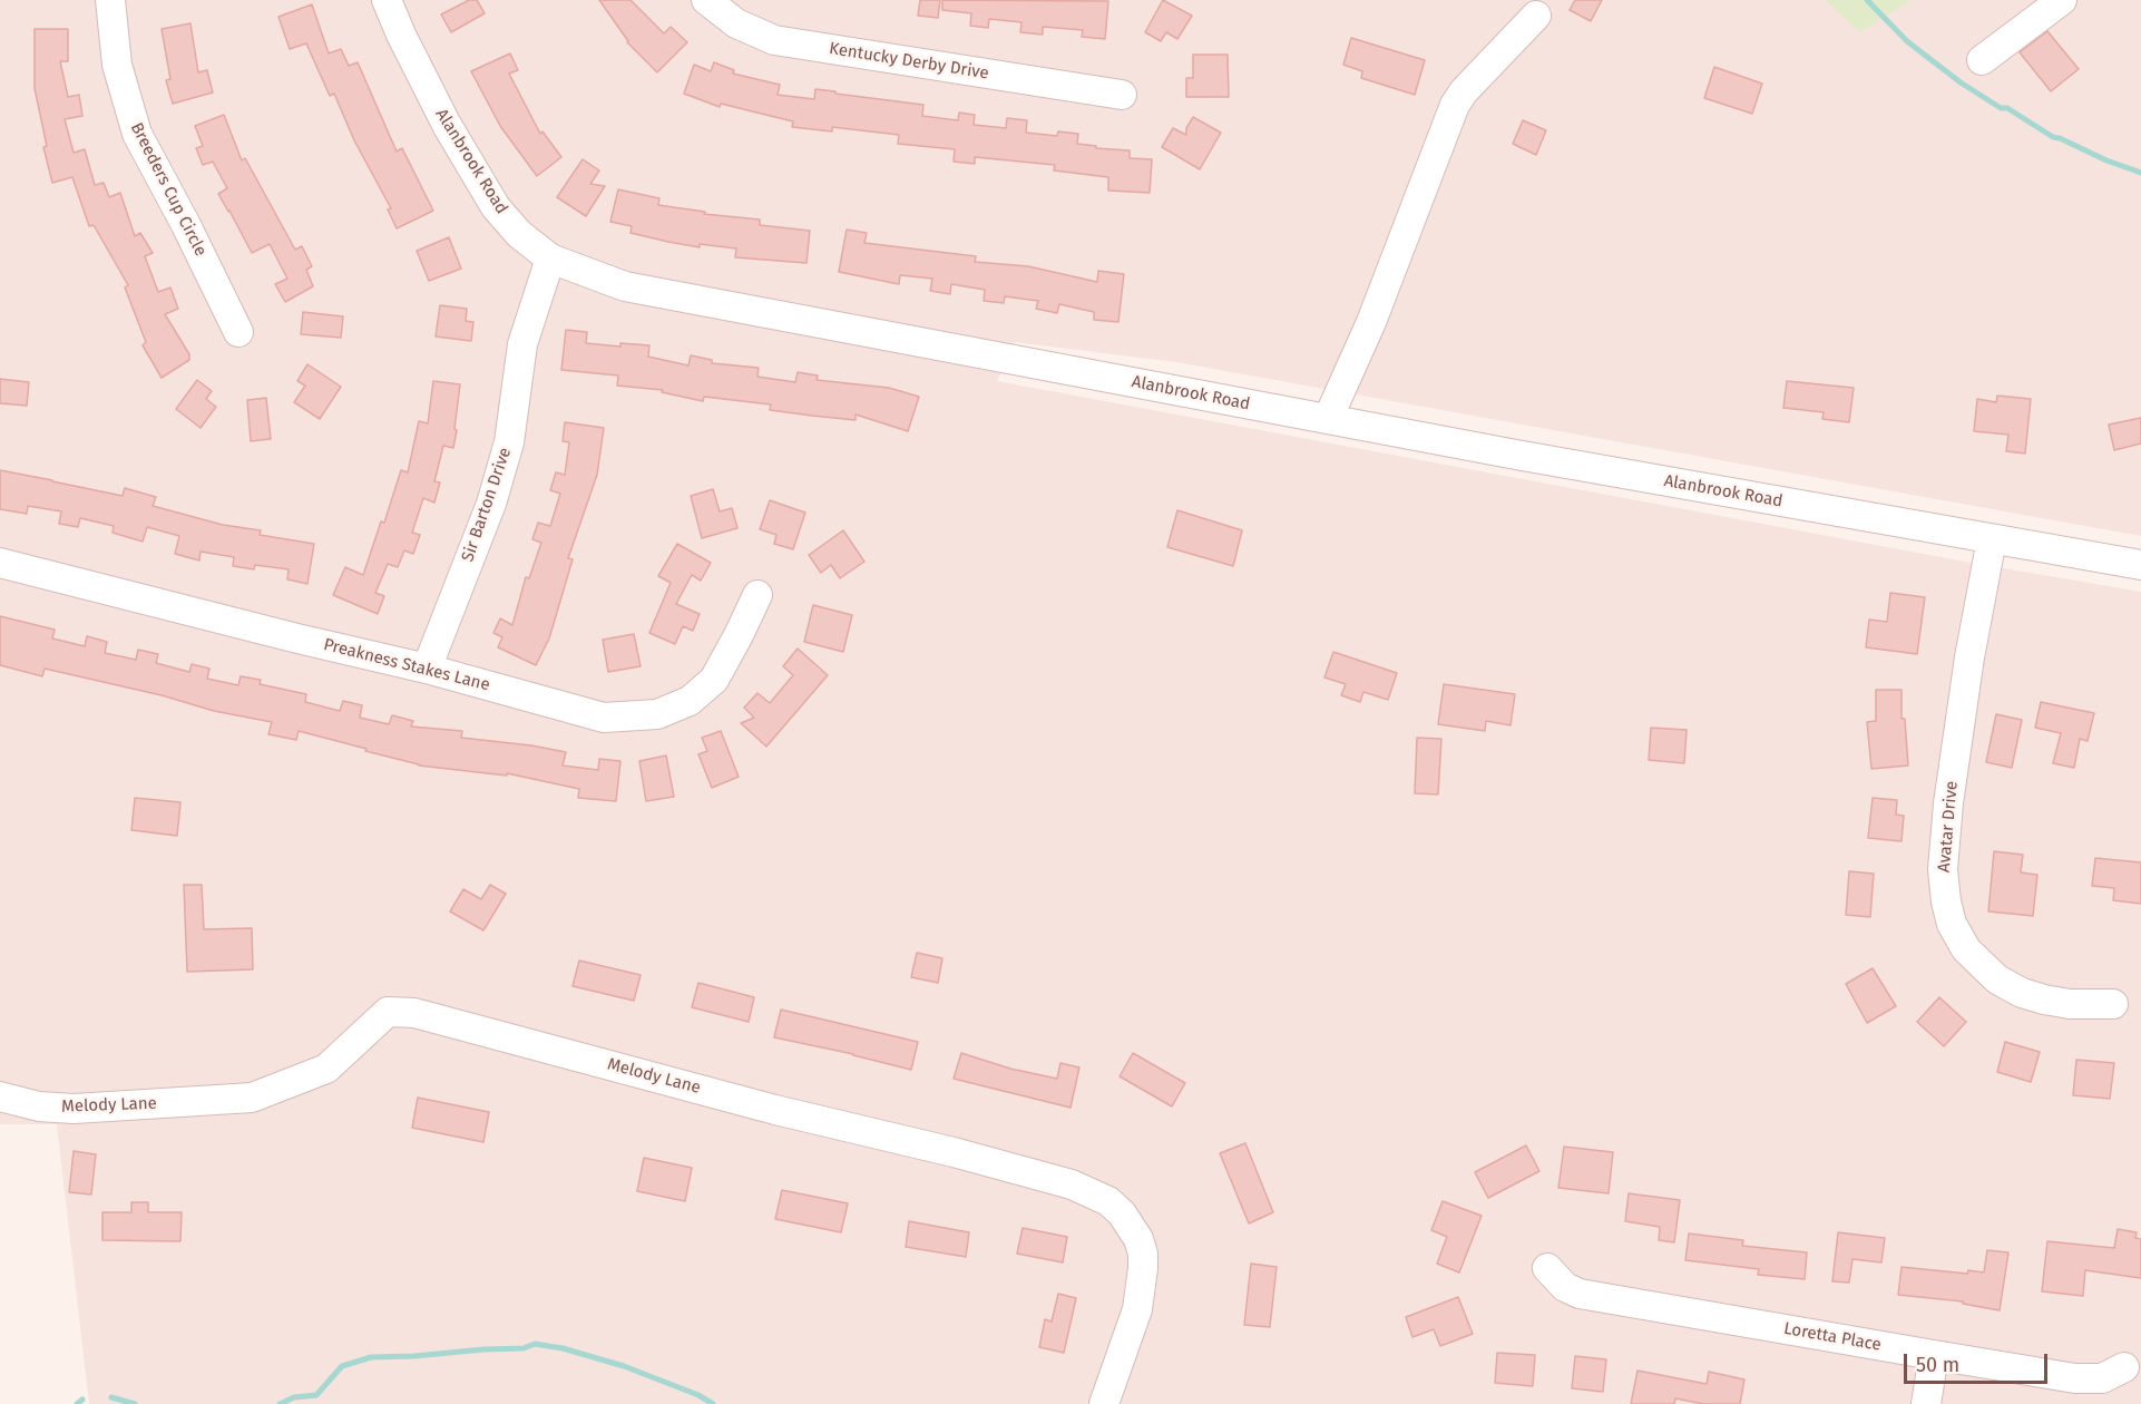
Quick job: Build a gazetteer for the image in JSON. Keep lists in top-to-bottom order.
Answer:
{
  "streets": {
    "street": [
      "Kentucky Derby Drive",
      "Alanbrook Road",
      "Breeders Cup Circle",
      "Sir Barton Drive",
      "Preakness Stakes Lane",
      "Avatar Drive",
      "Melody Lane",
      "Loretta Place"
    ]
  },
  "crossings": [
    ["Alanbrook Road", "Sir Barton Drive"],
    ["Alanbrook Road", "Avatar Drive"],
    ["Sir Barton Drive", "Preakness Stakes Lane"]
  ],
  "scale_bar": "50 m"
}
